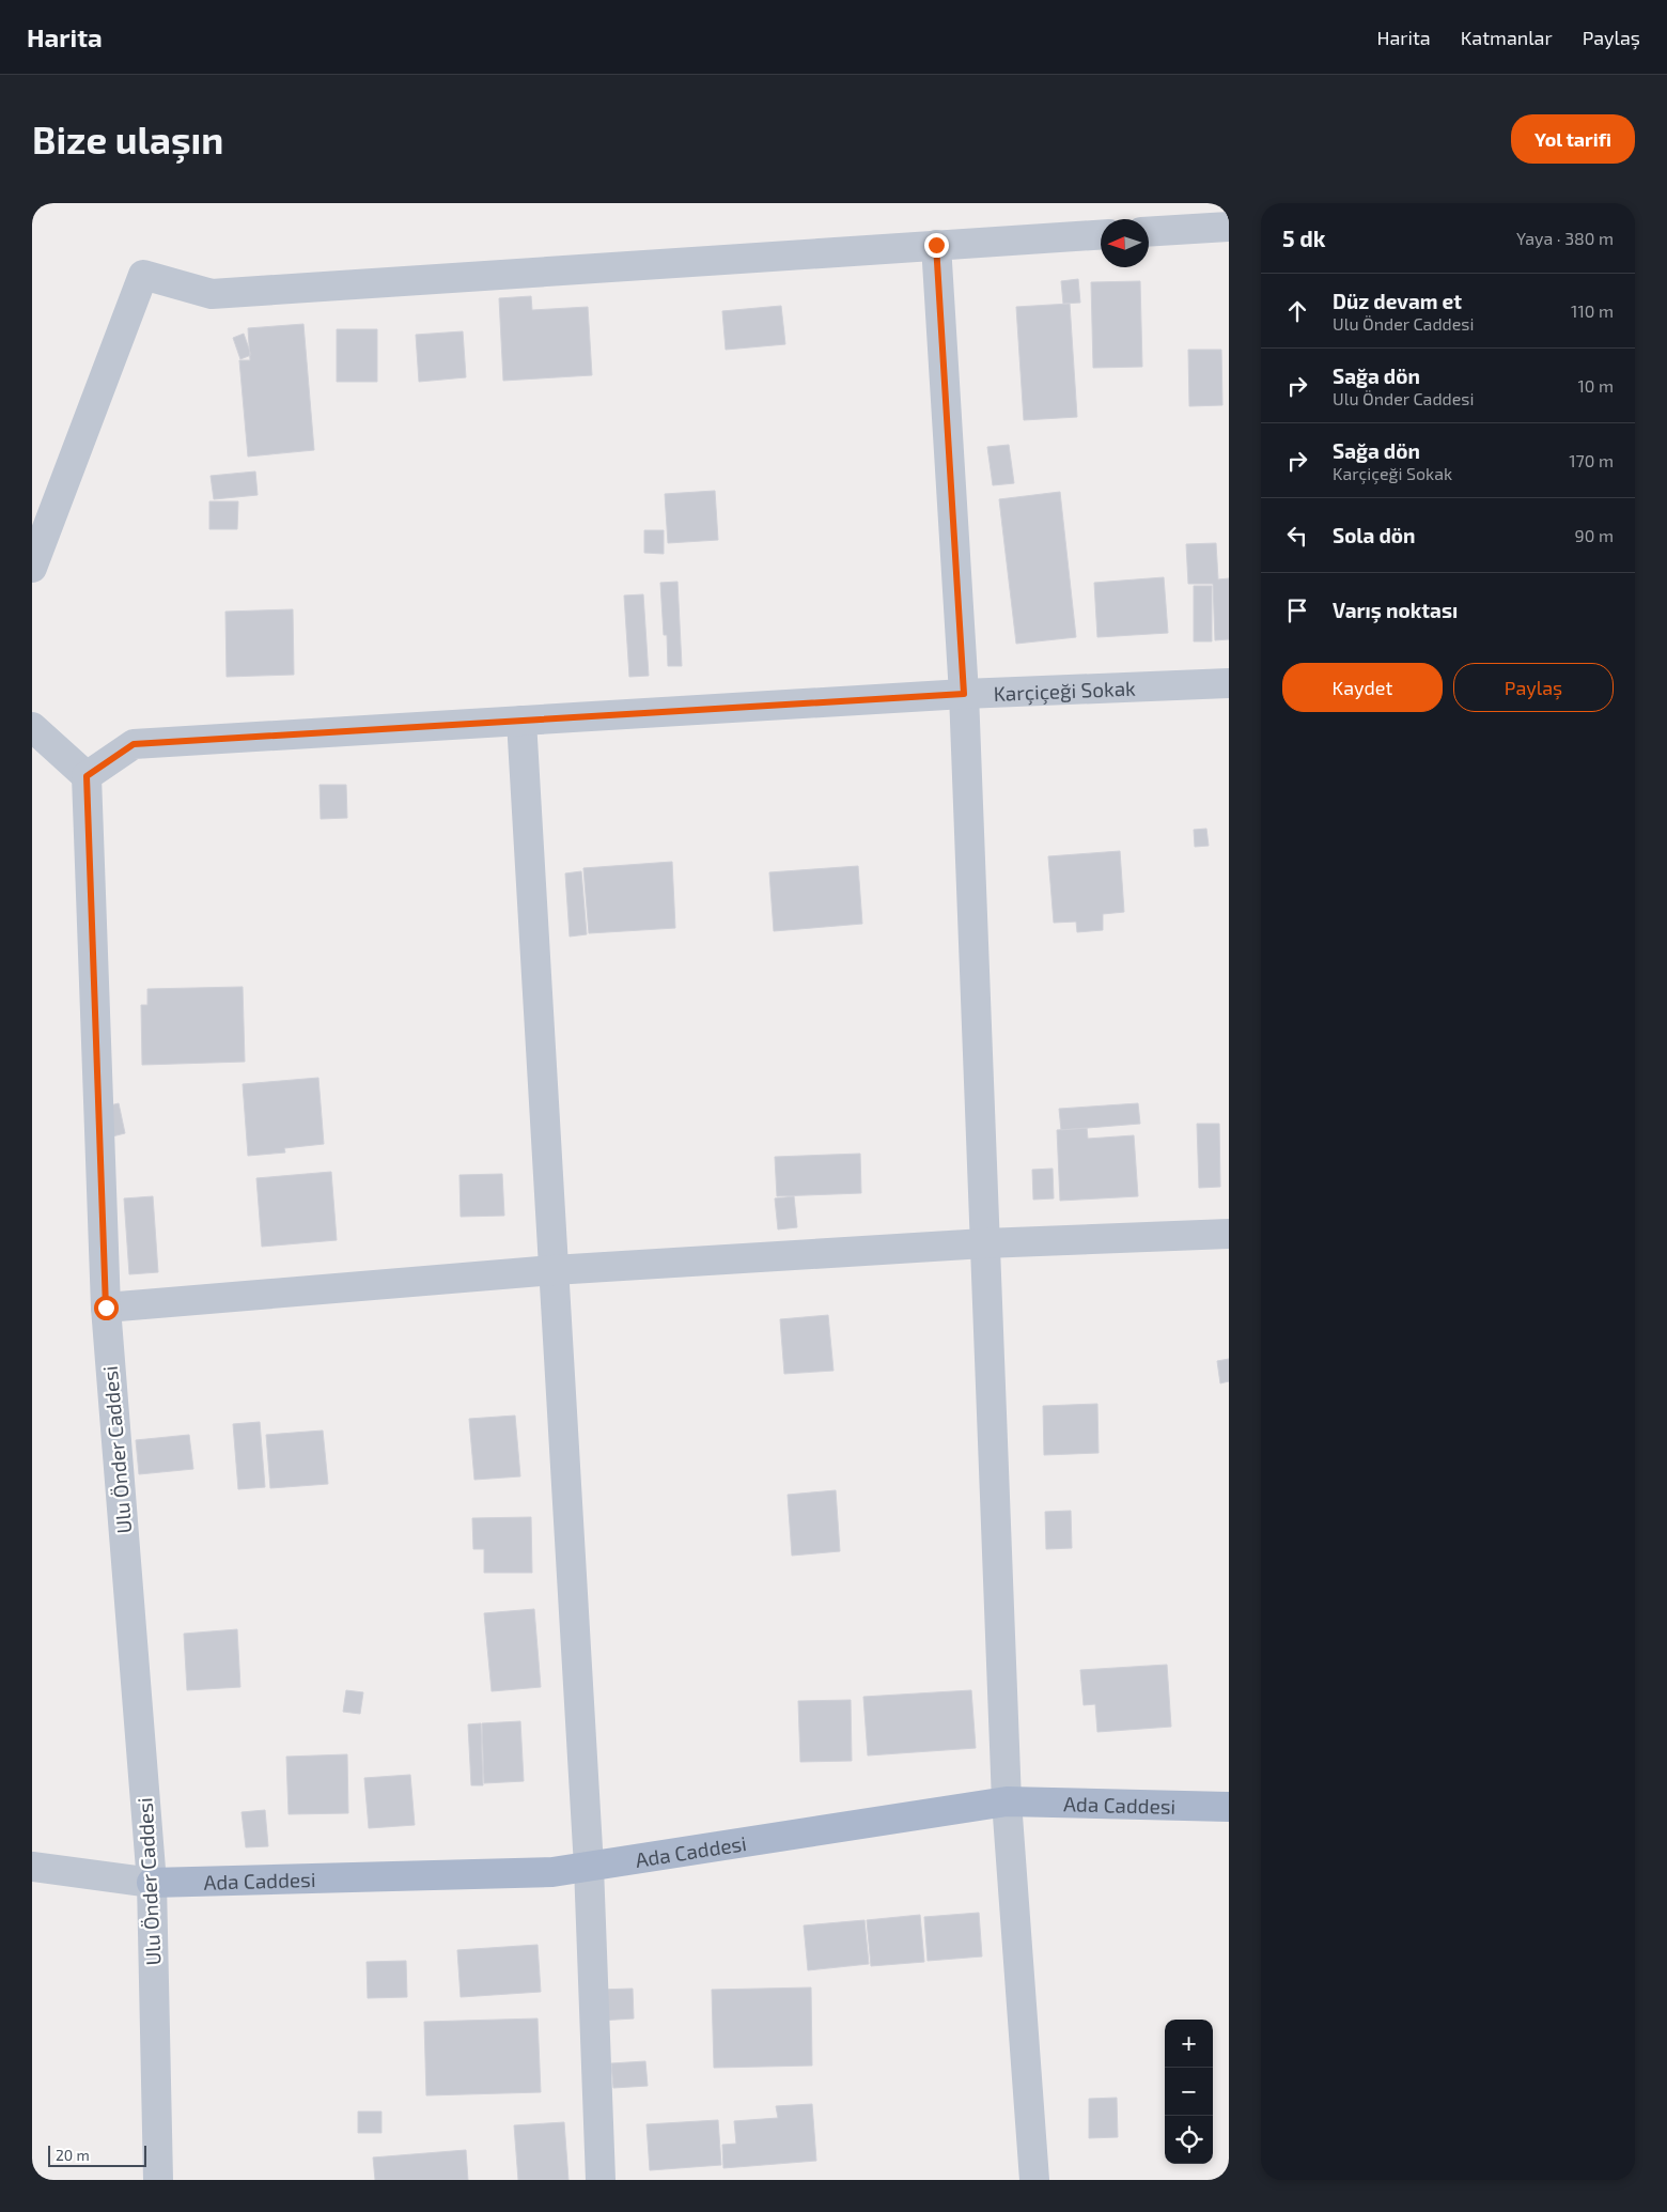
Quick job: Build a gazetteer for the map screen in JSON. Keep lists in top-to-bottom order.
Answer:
{
  "streets": {
    "main road": ["Ada Caddesi"],
    "street": ["Karçiçeği Sokak", "Ulu Önder Caddesi"]
  },
  "crossings": [
    ["Karçiçeği Sokak", "Ulu Önder Caddesi"],
    ["Ulu Önder Caddesi", "Ada Caddesi"]
  ],
  "scale_bar": "20 m",
  "north": "left",
  "page": {
    "header": "Harita",
    "nav": ["Harita", "Katmanlar", "Paylaş"],
    "buttons": [
      "Yol tarifi",
      ["Kaydet", "Paylaş"]
    ],
    "title": "Bize ulaşın",
    "heading": ["5 dk", "Yaya · 380 m"],
    "list": [
      ["Düz devam et", "Ulu Önder Caddesi", "110 m"],
      ["Sağa dön", "Ulu Önder Caddesi", "10 m"],
      ["Sağa dön", "Karçiçeği Sokak", "170 m"],
      ["Sola dön", "90 m"],
      "Varış noktası"
    ],
    "map_buttons": ["+", "−"],
    "scale": "20 m"
  }
}
